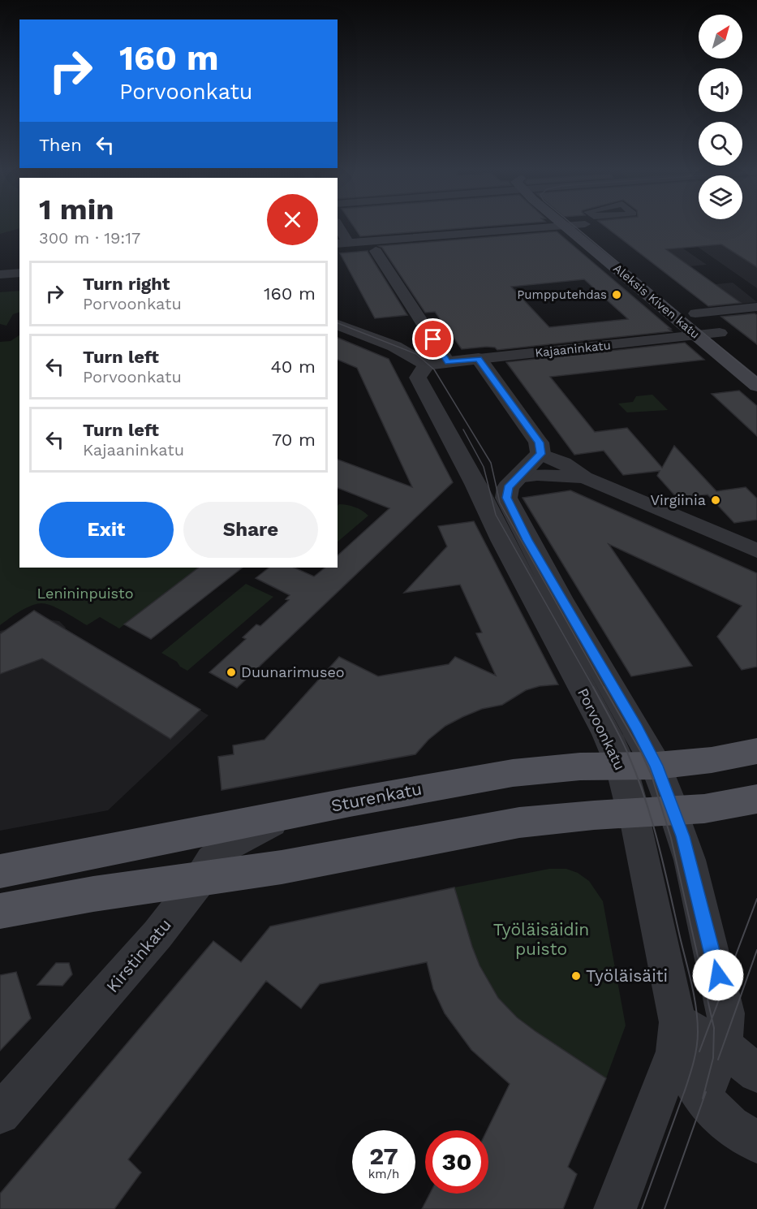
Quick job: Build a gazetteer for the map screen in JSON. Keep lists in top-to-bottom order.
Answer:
{
  "streets": {
    "main road": ["Aleksis Kiven katu", "Sturenkatu"],
    "street": ["Kajaaninkatu", "Porvoonkatu", "Kirstinkatu"]
  },
  "crossings": [
    ["Aleksis Kiven katu", "Kajaaninkatu"],
    ["Kajaaninkatu", "Porvoonkatu"],
    ["Porvoonkatu", "Sturenkatu"],
    ["Sturenkatu", "Kirstinkatu"]
  ],
  "parks": ["Lenininpuisto", "Työläisäidin puisto"],
  "places": [
    "Pumpputehdas",
    "Virgiinia",
    "Duunarimuseo",
    "Työläisäiti"
  ],
  "north": "top right",
  "page": {
    "turn": ["160 m", "Porvoonkatu"],
    "then": "Then",
    "heading": ["1 min", "300 m · 19:17"],
    "list": [
      {
        "name": "Turn right",
        "note": "Porvoonkatu",
        "value": "160 m"
      },
      {
        "name": "Turn left",
        "note": "Porvoonkatu",
        "value": "40 m"
      },
      {
        "name": "Turn left",
        "note": "Kajaaninkatu",
        "value": "70 m"
      }
    ],
    "buttons": ["Exit", "Share"],
    "speed": "27 km/h",
    "limit": "30"
  }
}
